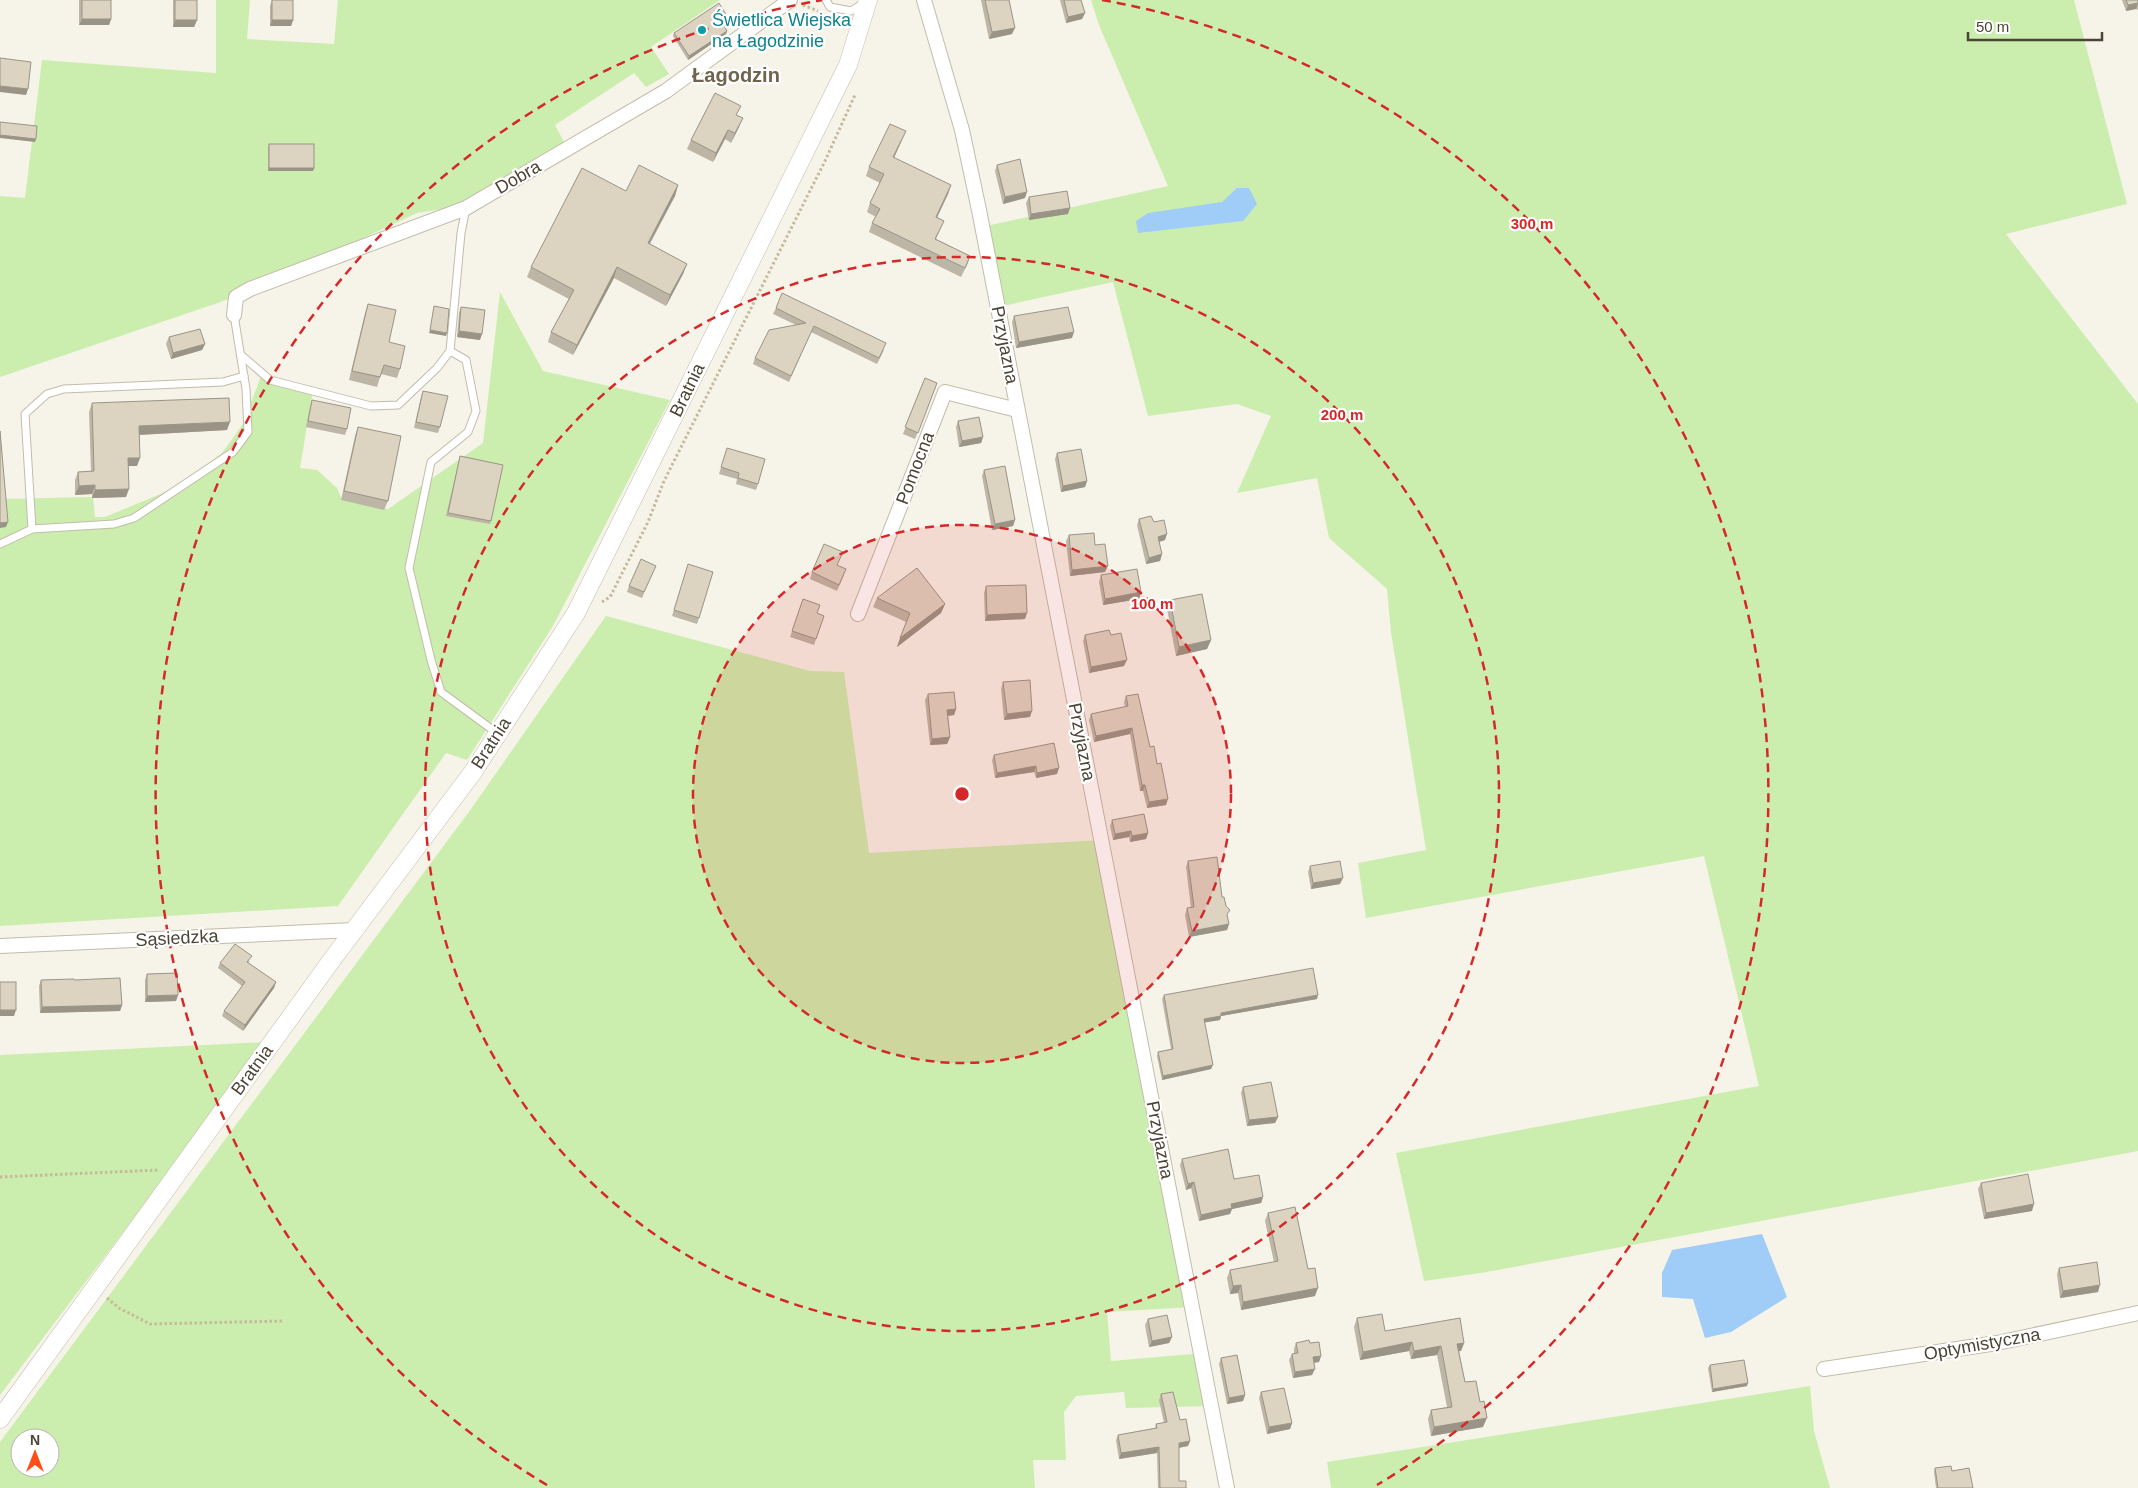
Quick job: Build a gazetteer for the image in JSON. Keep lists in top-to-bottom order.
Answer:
{
  "streets": {
    "street": [
      "Dobra",
      "Przyjazna",
      "Bratnia",
      "Pomocna",
      "Sąsiedzka",
      "Optymistyczna"
    ]
  },
  "crossings": [
    ["Przyjazna", "Pomocna"],
    ["Bratnia", "Sąsiedzka"]
  ],
  "districts": ["Łagodzin"],
  "places": ["Świetlica Wiejska na Łagodzinie"],
  "scale_bar": "50 m",
  "north": "top",
  "rings": ["300 m", "200 m", "100 m"]
}
